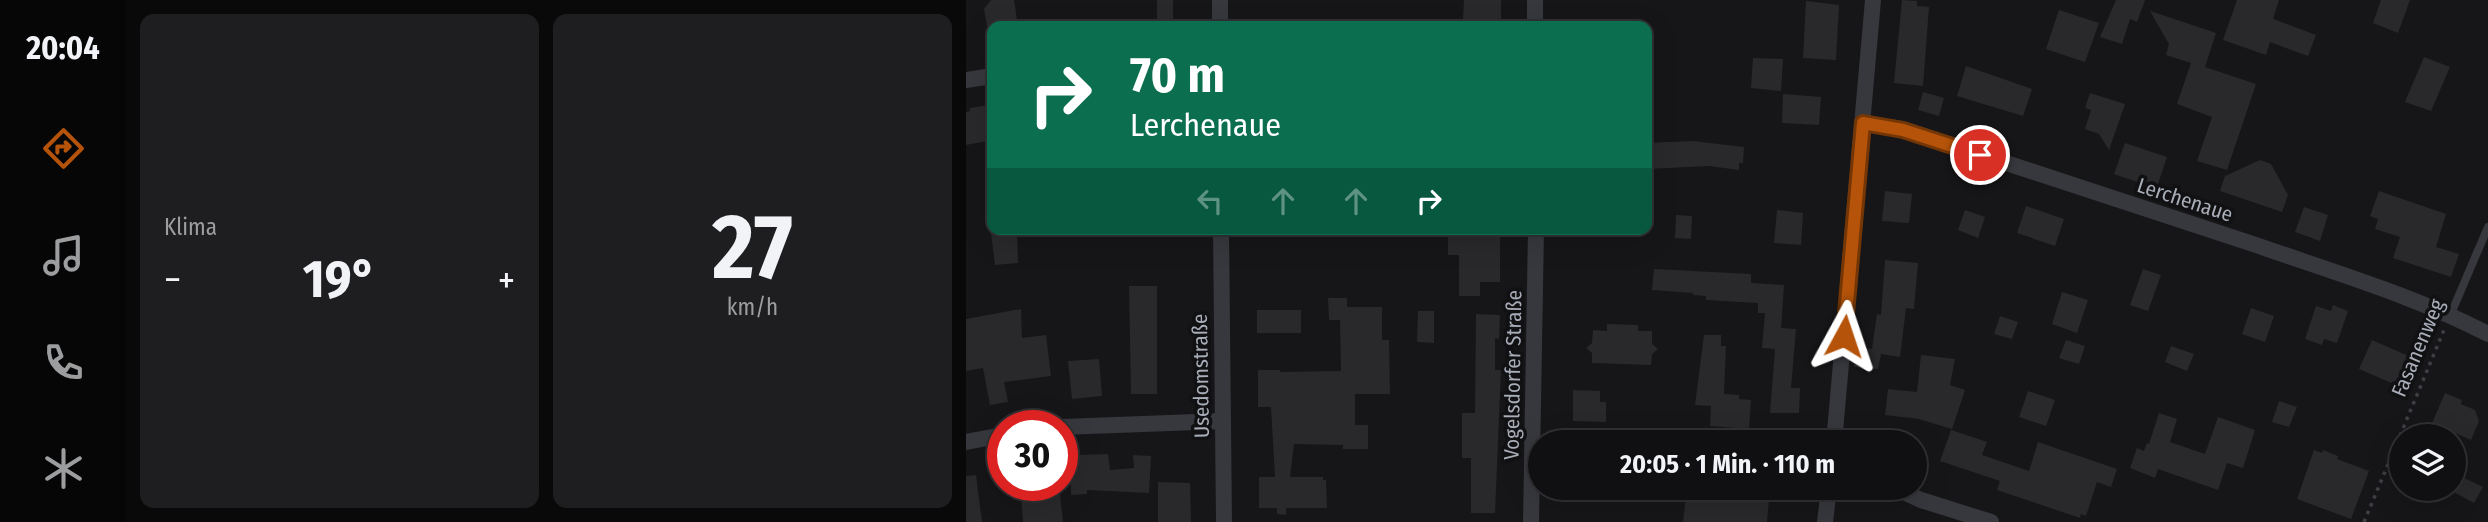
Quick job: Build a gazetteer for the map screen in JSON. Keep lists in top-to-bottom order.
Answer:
{
  "streets": {
    "street": ["Lerchenaue", "Vogelsdorfer Straße", "Usedomstraße"],
    "lane": ["Fasanenweg"]
  },
  "crossings": [
    ["Lerchenaue", "Fasanenweg"]
  ],
  "page": {
    "tabs": "20:04",
    "tile": [
      "Klima",
      ["27", "km/h"]
    ],
    "turn": ["70 m", "Lerchenaue"],
    "heat": ["−", "19°", "+"],
    "limit": "30",
    "trip": "20:05 · 1 Min. · 110 m"
  }
}
